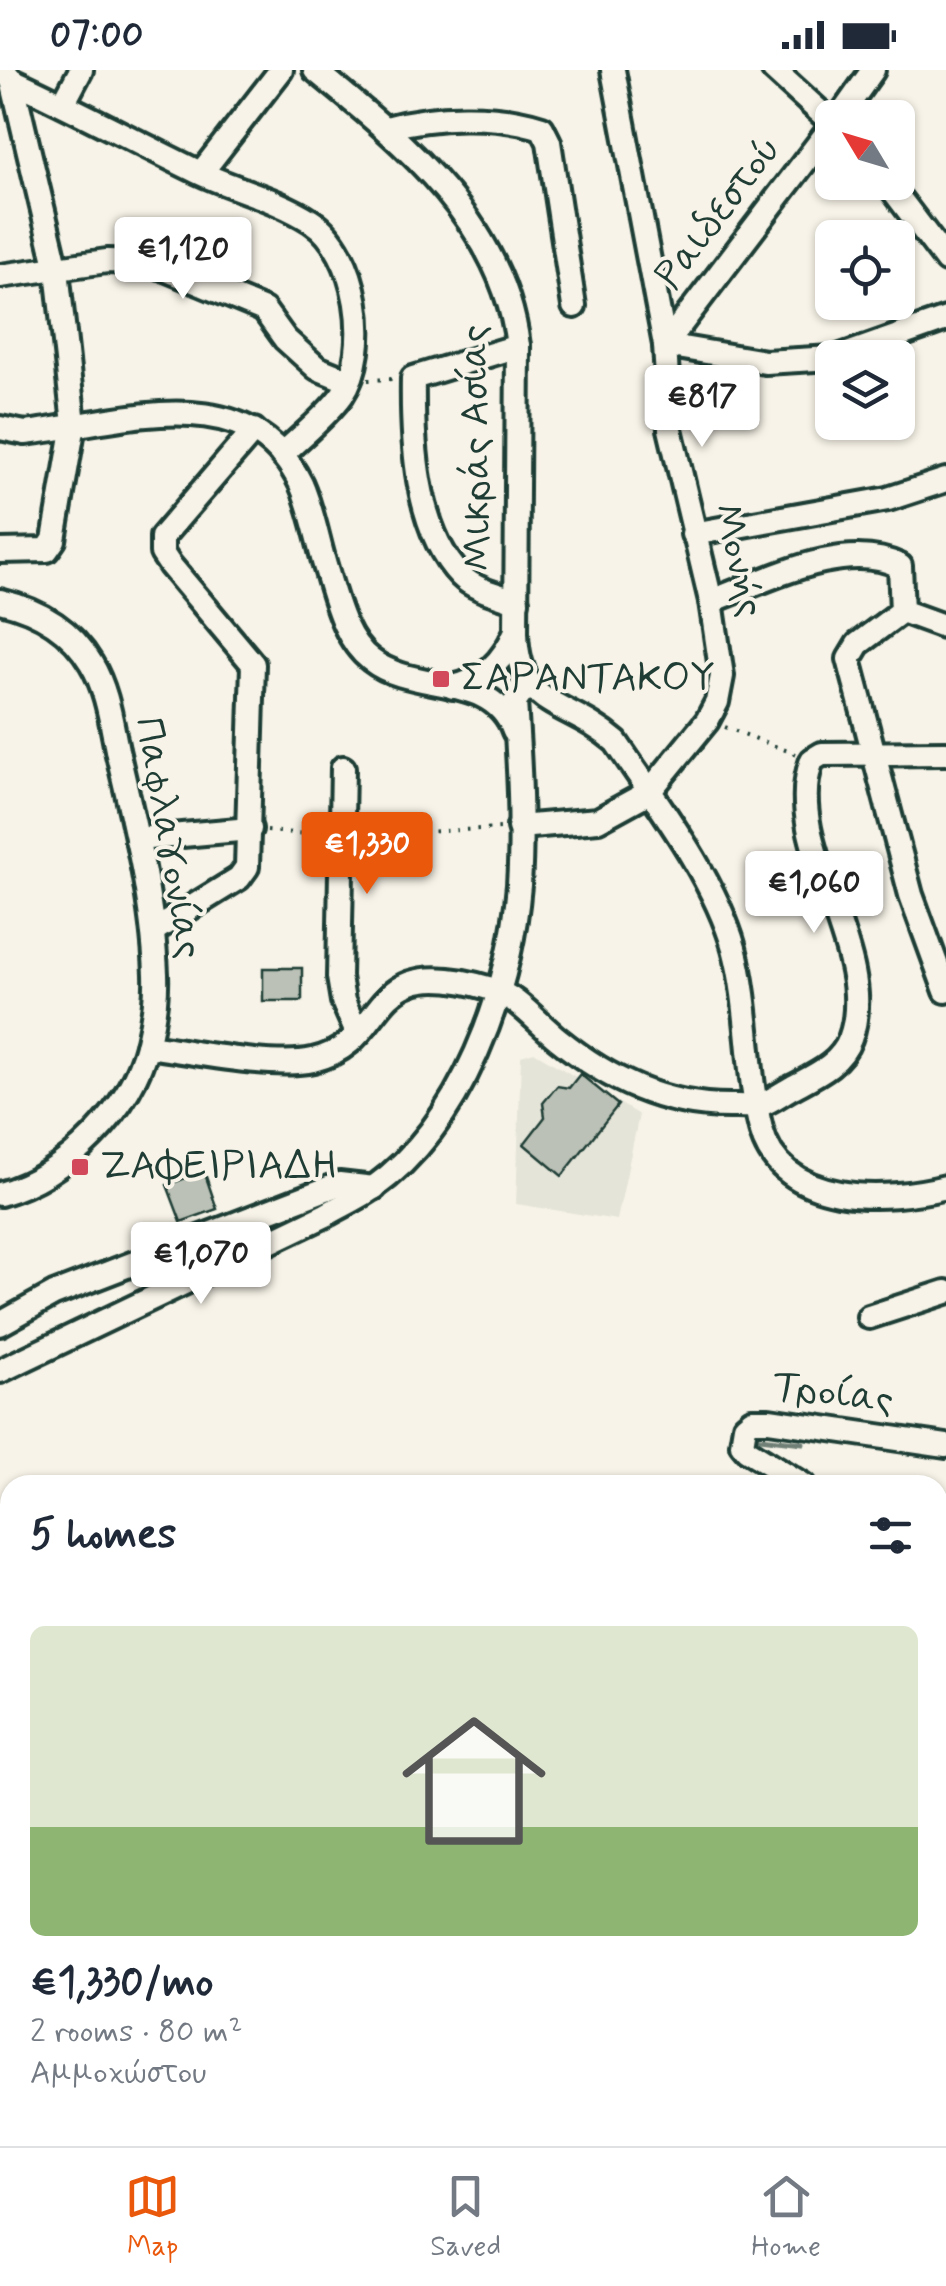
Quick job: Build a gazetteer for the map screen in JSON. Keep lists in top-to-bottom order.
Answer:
{
  "streets": {
    "street": [
      "Ραιδεστού",
      "Μικράς Ασίας",
      "Μονής",
      "Παφλαγονίας",
      "Τροίας"
    ]
  },
  "crossings": [
    ["Ραιδεστού", "Μονής"]
  ],
  "places": {
    "transit": ["ΣΑΡΑΝΤΑΚΟΥ", "ΖΑΦΕΙΡΙΑΔΗ"]
  },
  "north": "top left",
  "page": {
    "status": "07:00",
    "price": [
      "€1,120",
      "€817",
      "€1,330",
      "€1,060",
      "€1,070"
    ],
    "heading": "5 homes",
    "list": [
      {
        "name": "€1,330/mo",
        "note": "2 rooms · 80 m² · Αμμοχώστου"
      }
    ],
    "tabs": ["Map", "Saved", "Home"]
  }
}
